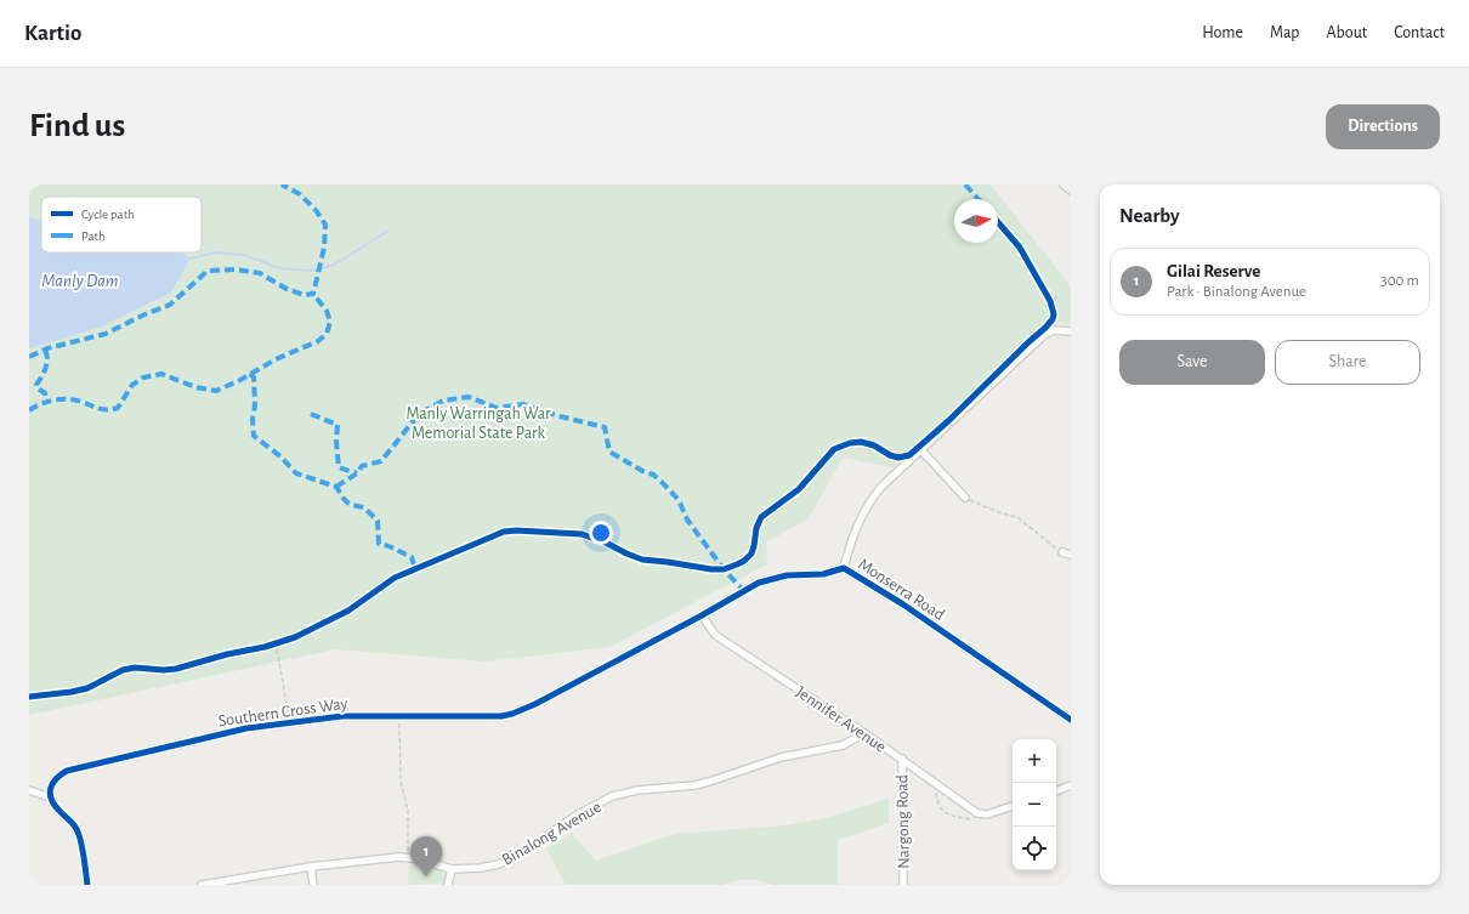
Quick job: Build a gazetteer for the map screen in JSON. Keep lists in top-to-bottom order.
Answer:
{
  "streets": {
    "street": [
      "Monserra Road",
      "Southern Cross Way",
      "Jennifer Avenue",
      "Nargong Road",
      "Binalong Avenue"
    ]
  },
  "crossings": [
    ["Monserra Road", "Southern Cross Way"],
    ["Monserra Road", "Jennifer Avenue"],
    ["Southern Cross Way", "Jennifer Avenue"],
    ["Jennifer Avenue", "Nargong Road"],
    ["Jennifer Avenue", "Binalong Avenue"]
  ],
  "water": ["Manly Dam"],
  "parks": ["Manly Warringah War Memorial State Park"],
  "legend": ["Cycle path", "Path"],
  "north": "right",
  "page": {
    "header": "Kartio",
    "nav": [
      "Home",
      "Map",
      "About",
      "Contact"
    ],
    "buttons": [
      "Directions",
      ["Save", "Share"]
    ],
    "title": "Find us",
    "heading": "Nearby",
    "list": [
      {
        "mark": "1",
        "name": "Gilai Reserve",
        "note": "Park · Binalong Avenue",
        "value": "300 m"
      }
    ],
    "map_buttons": ["+", "−"],
    "pins": "1"
  }
}
